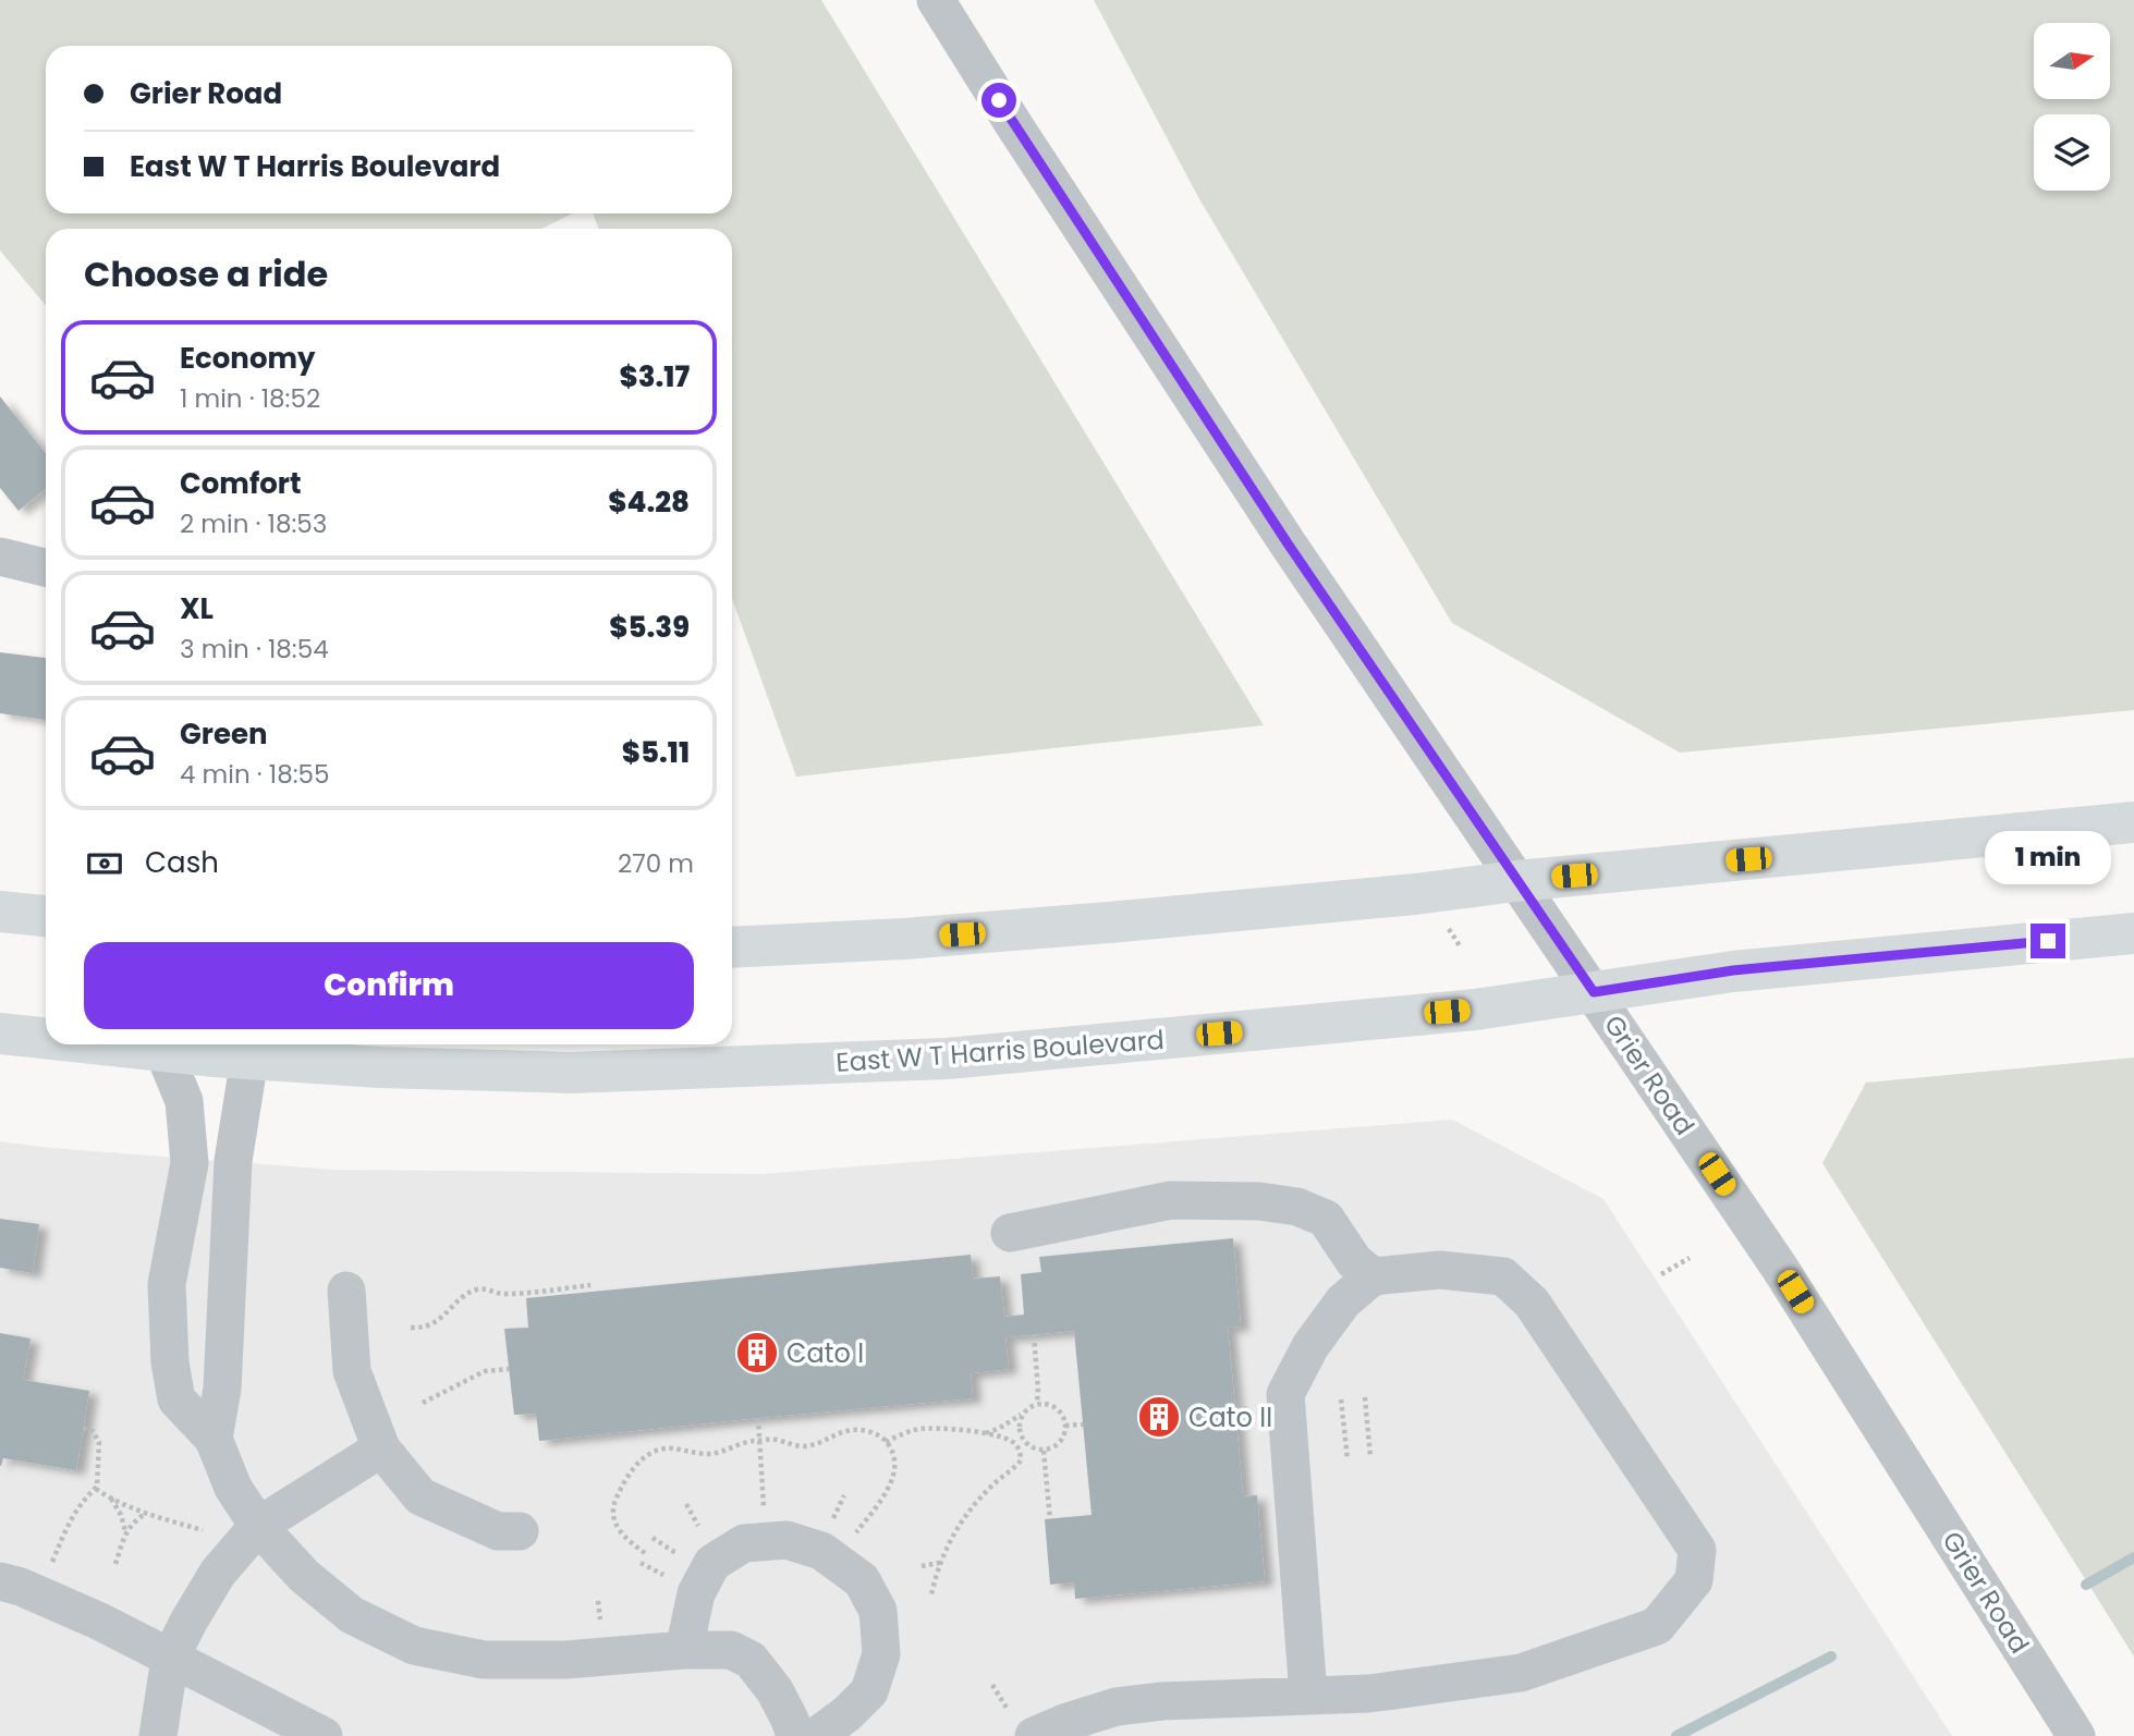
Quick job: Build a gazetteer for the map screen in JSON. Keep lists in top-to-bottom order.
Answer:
{
  "streets": {
    "main road": ["East W T Harris Boulevard"],
    "street": ["Grier Road"]
  },
  "crossings": [
    ["East W T Harris Boulevard", "Grier Road"]
  ],
  "places": {
    "building": ["Cato I", "Cato II"]
  },
  "north": "right",
  "page": {
    "banner": ["Grier Road", "East W T Harris Boulevard"],
    "heading": "Choose a ride",
    "list": [
      {
        "name": "Economy",
        "note": "1 min · 18:52",
        "value": "$3.17"
      },
      {
        "name": "Comfort",
        "note": "2 min · 18:53",
        "value": "$4.28"
      },
      {
        "name": "XL",
        "note": "3 min · 18:54",
        "value": "$5.39"
      },
      {
        "name": "Green",
        "note": "4 min · 18:55",
        "value": "$5.11"
      }
    ],
    "pay": ["Cash", "270 m"],
    "bubble": "1 min",
    "buttons": "Confirm"
  }
}
